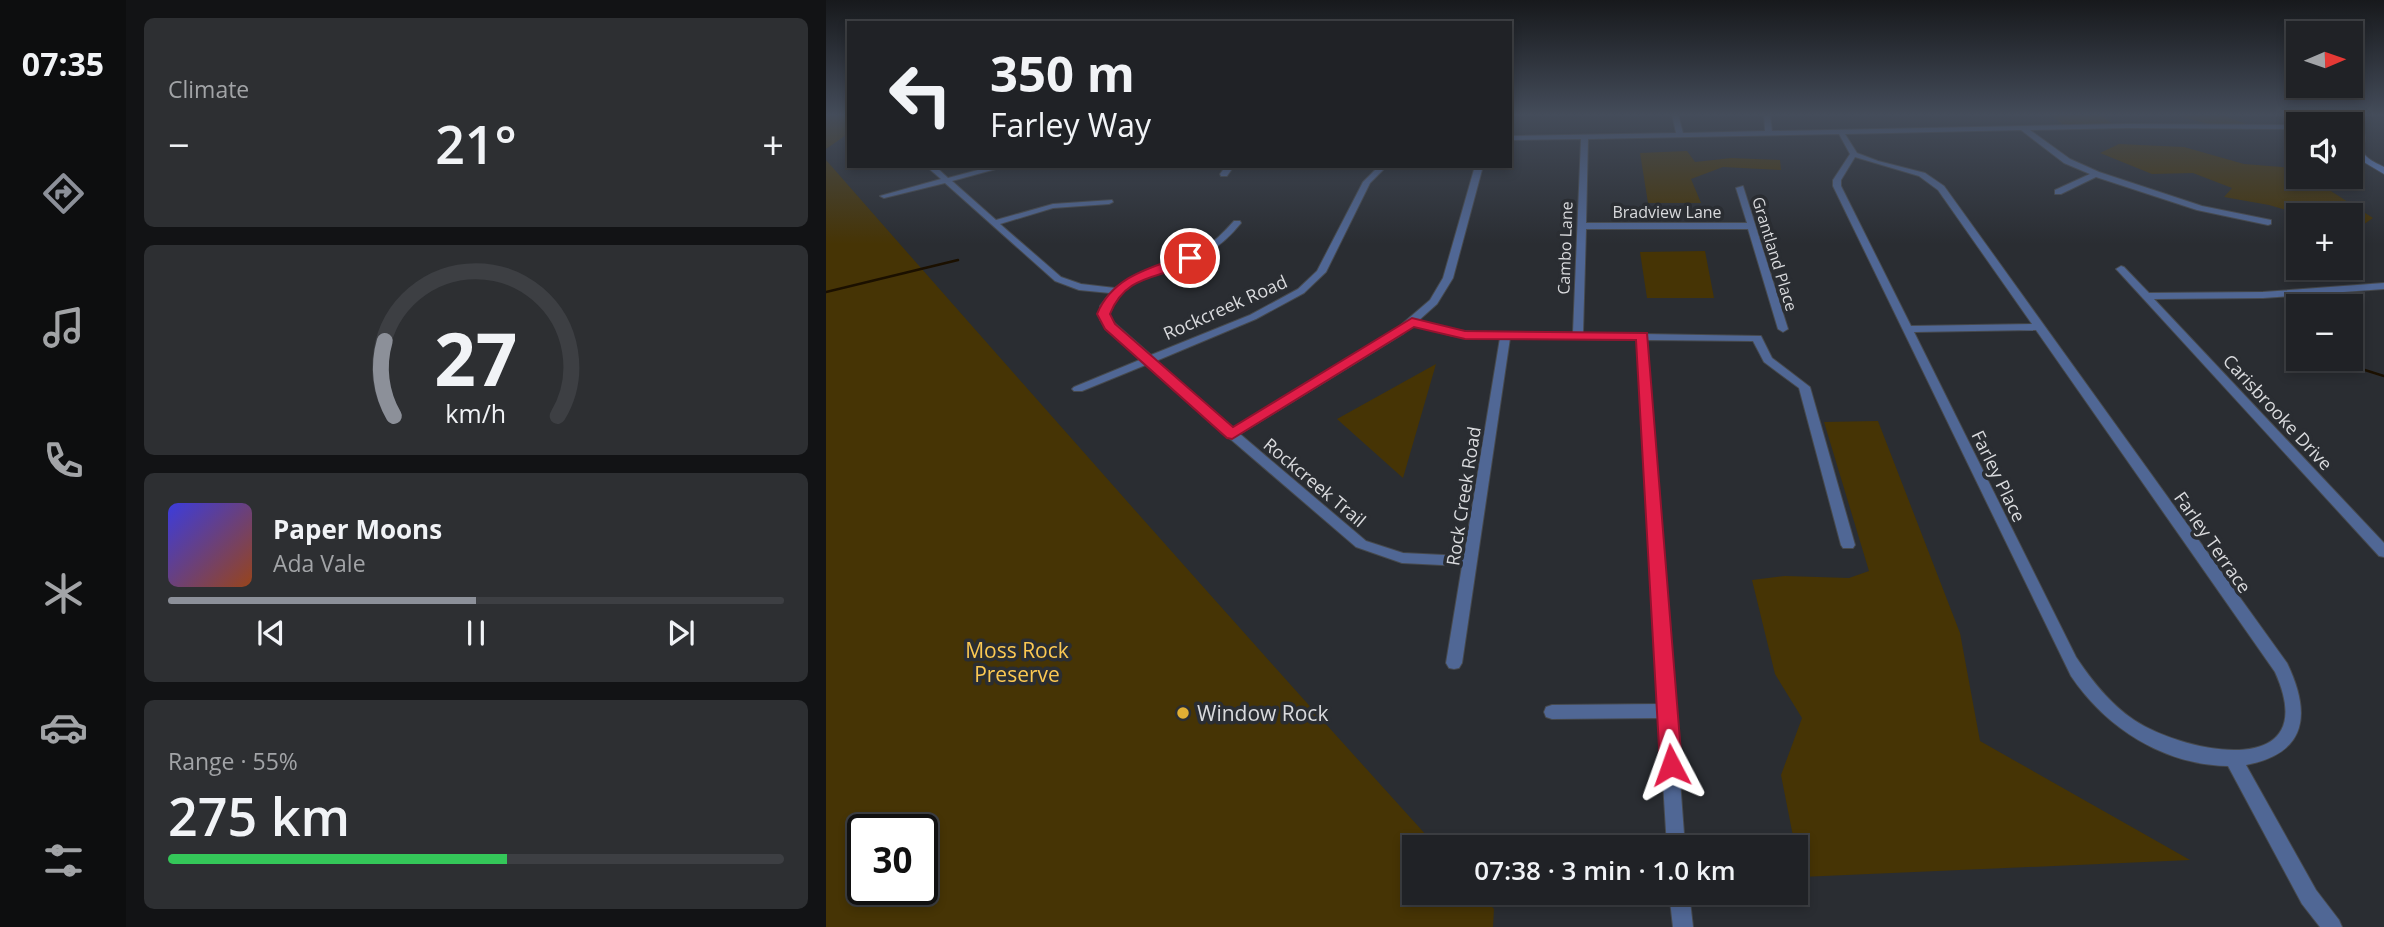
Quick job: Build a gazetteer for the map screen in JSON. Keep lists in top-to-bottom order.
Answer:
{
  "streets": {
    "street": [
      "Bradview Lane",
      "Cambo Lane",
      "Grantland Place",
      "Rockcreek Road",
      "Carisbrooke Drive",
      "Farley Place",
      "Rockcreek Trail",
      "Rock Creek Road",
      "Farley Terrace"
    ]
  },
  "crossings": [
    ["Bradview Lane", "Cambo Lane"],
    ["Bradview Lane", "Grantland Place"],
    ["Rockcreek Road", "Rockcreek Trail"],
    ["Farley Place", "Farley Terrace"],
    ["Rockcreek Trail", "Rock Creek Road"]
  ],
  "parks": ["Moss Rock Preserve"],
  "places": ["Window Rock"],
  "north": "right",
  "page": {
    "tabs": "07:35",
    "tile": [
      "Climate",
      ["Range · 55%", "275 km"]
    ],
    "map_buttons": ["+", "−"],
    "turn": ["350 m", "Farley Way"],
    "heat": ["−", "21°", "+"],
    "song": ["Paper Moons", "Ada Vale"],
    "limit": "30",
    "trip": "07:38 · 3 min · 1.0 km",
    "gauge": ["27", "km/h"]
  }
}
